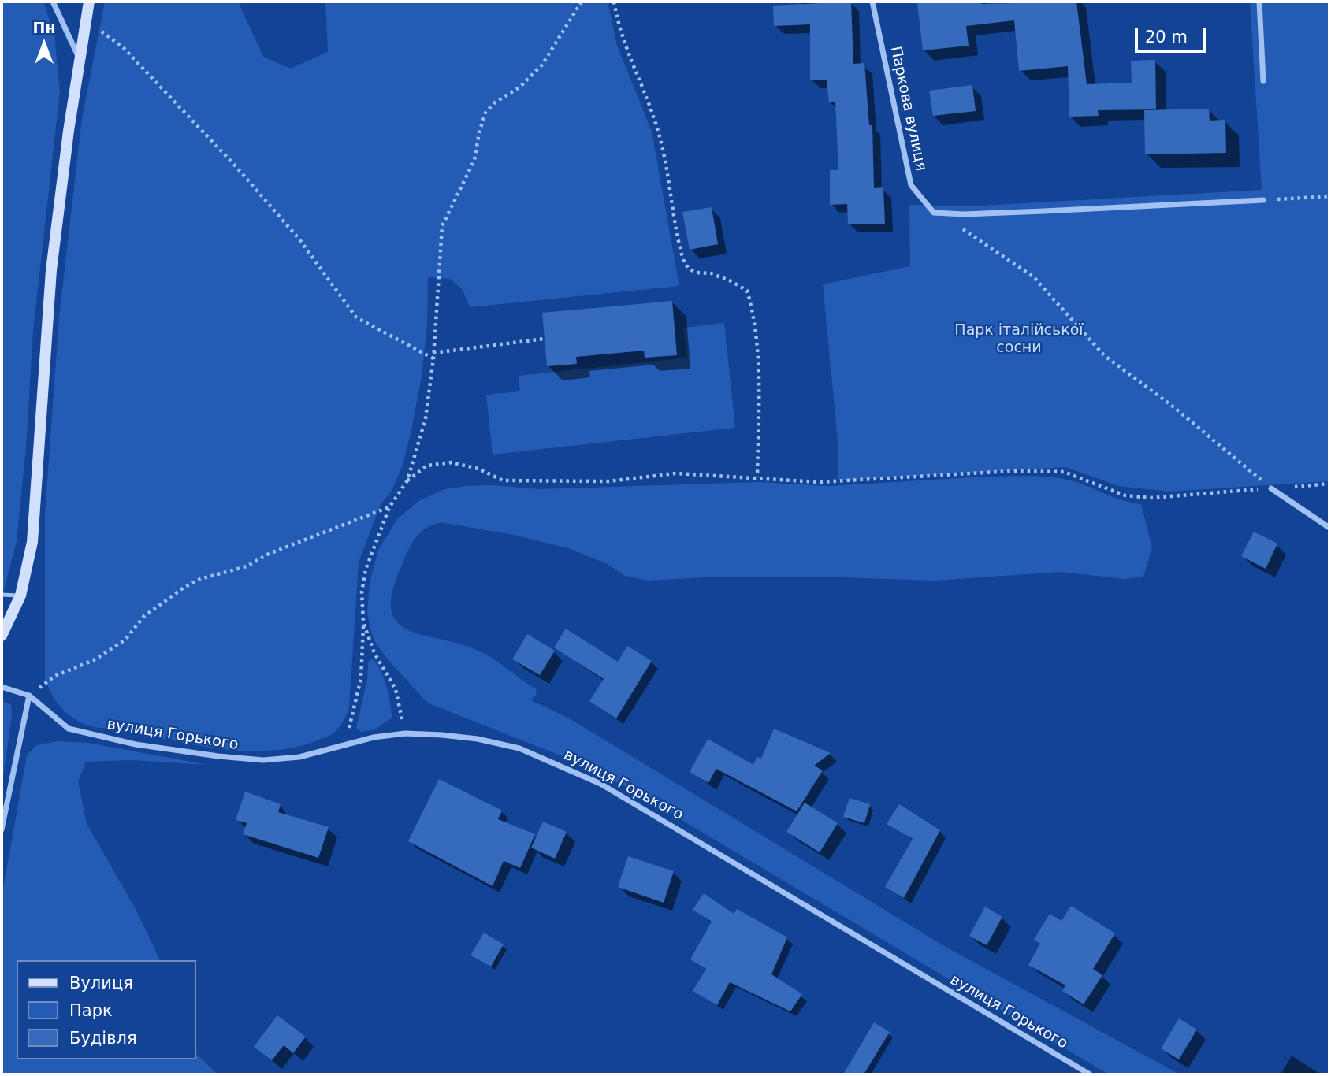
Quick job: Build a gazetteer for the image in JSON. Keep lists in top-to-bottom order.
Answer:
{
  "streets": {
    "street": ["Паркова вулиця", "вулиця Горького"]
  },
  "parks": ["Парк італійської сосни"],
  "legend": ["Вулиця", "Парк", "Будівля"],
  "scale_bar": "20 m",
  "north": "top"
}
